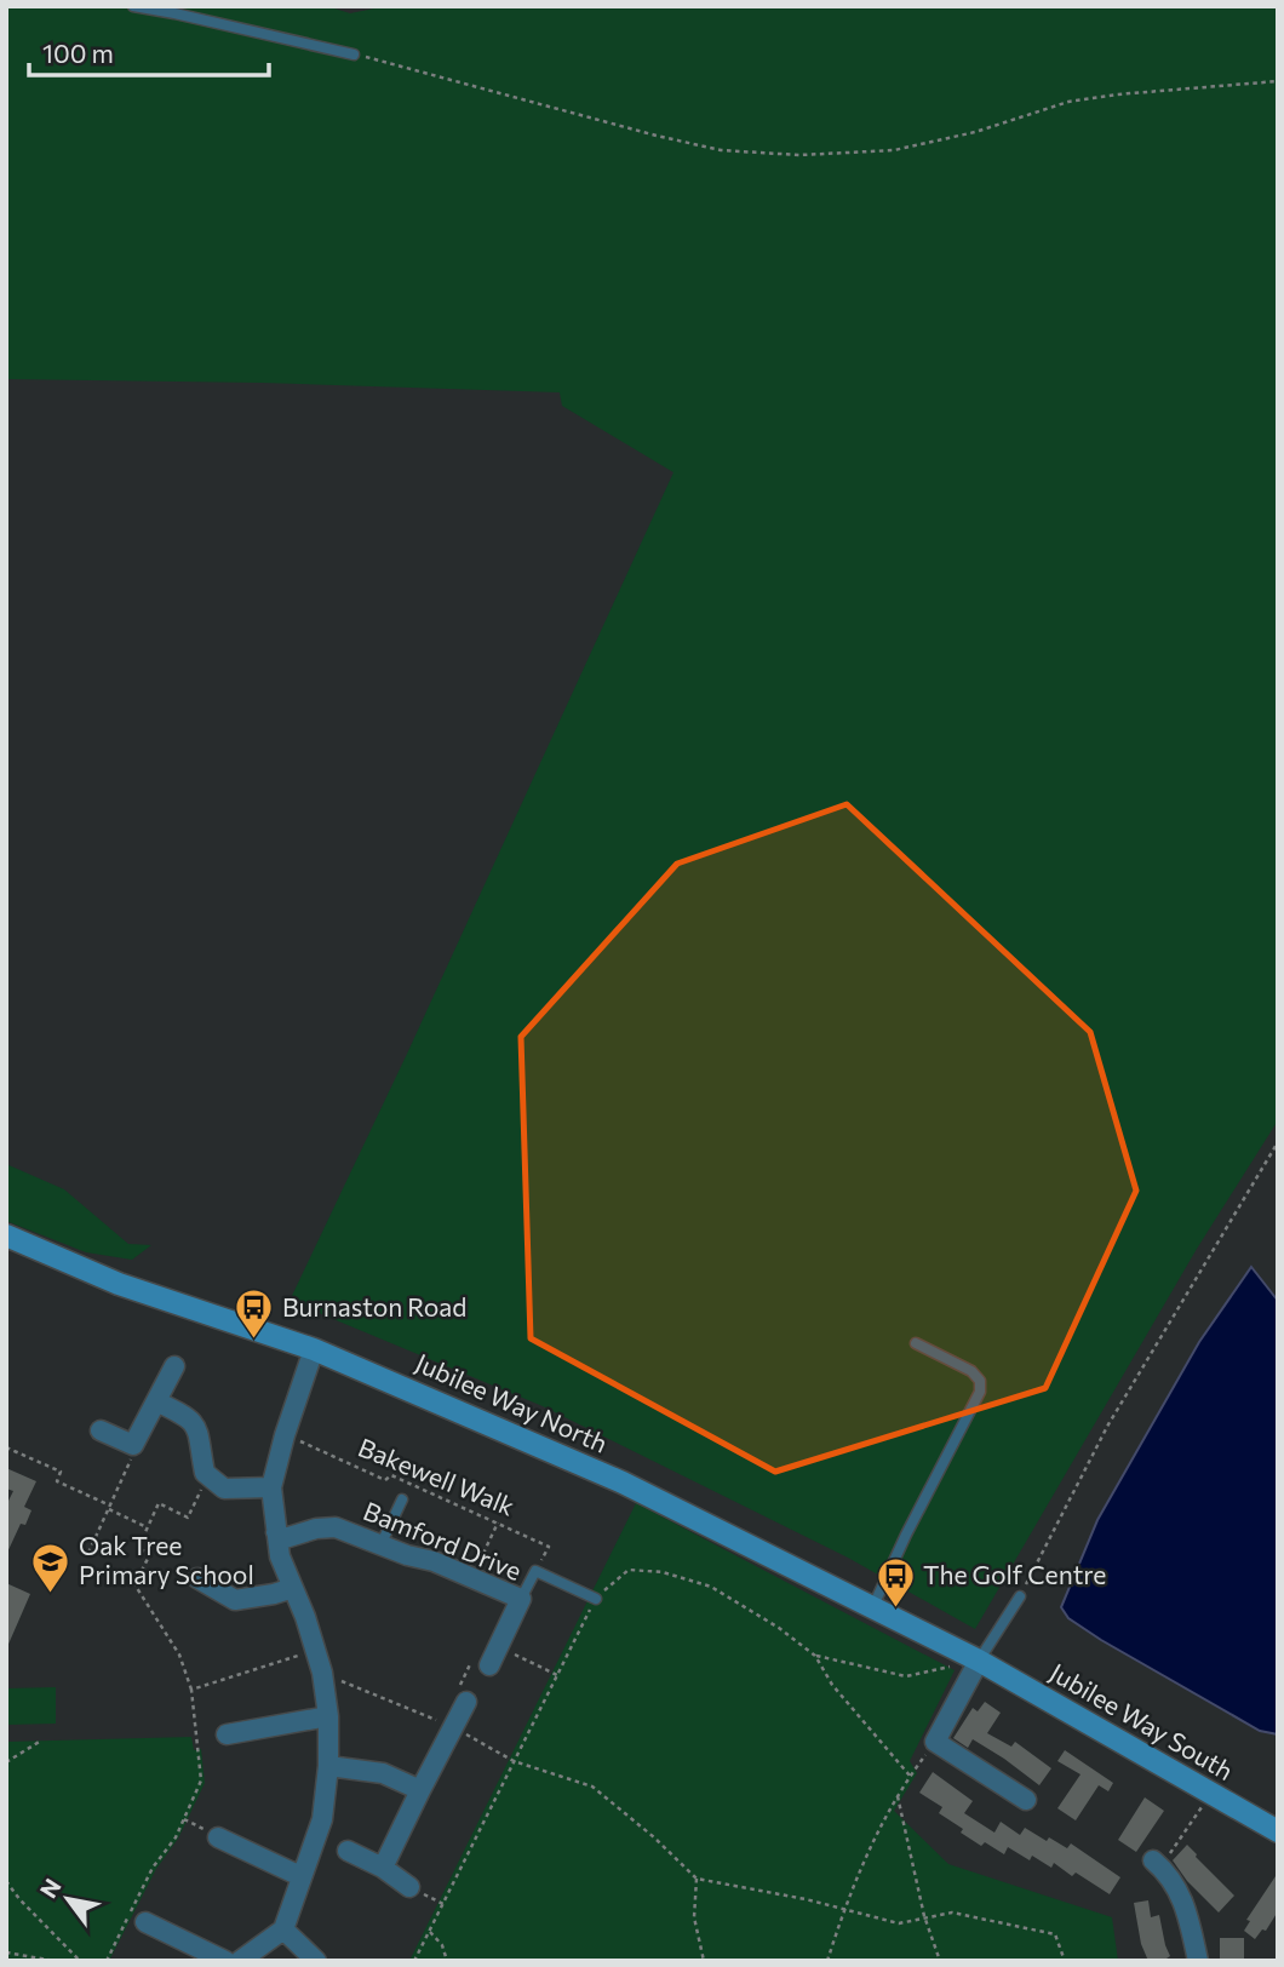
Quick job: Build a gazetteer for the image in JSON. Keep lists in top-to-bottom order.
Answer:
{
  "streets": {
    "street": ["Jubilee Way North", "Bamford Drive", "Jubilee Way South"],
    "path": ["Bakewell Walk"]
  },
  "crossings": [
    ["Jubilee Way North", "Jubilee Way South"]
  ],
  "places": {
    "bus stop": ["Burnaston Road", "The Golf Centre"],
    "school or university": ["Oak Tree Primary School"]
  },
  "scale_bar": "100 m",
  "north": "top left"
}
